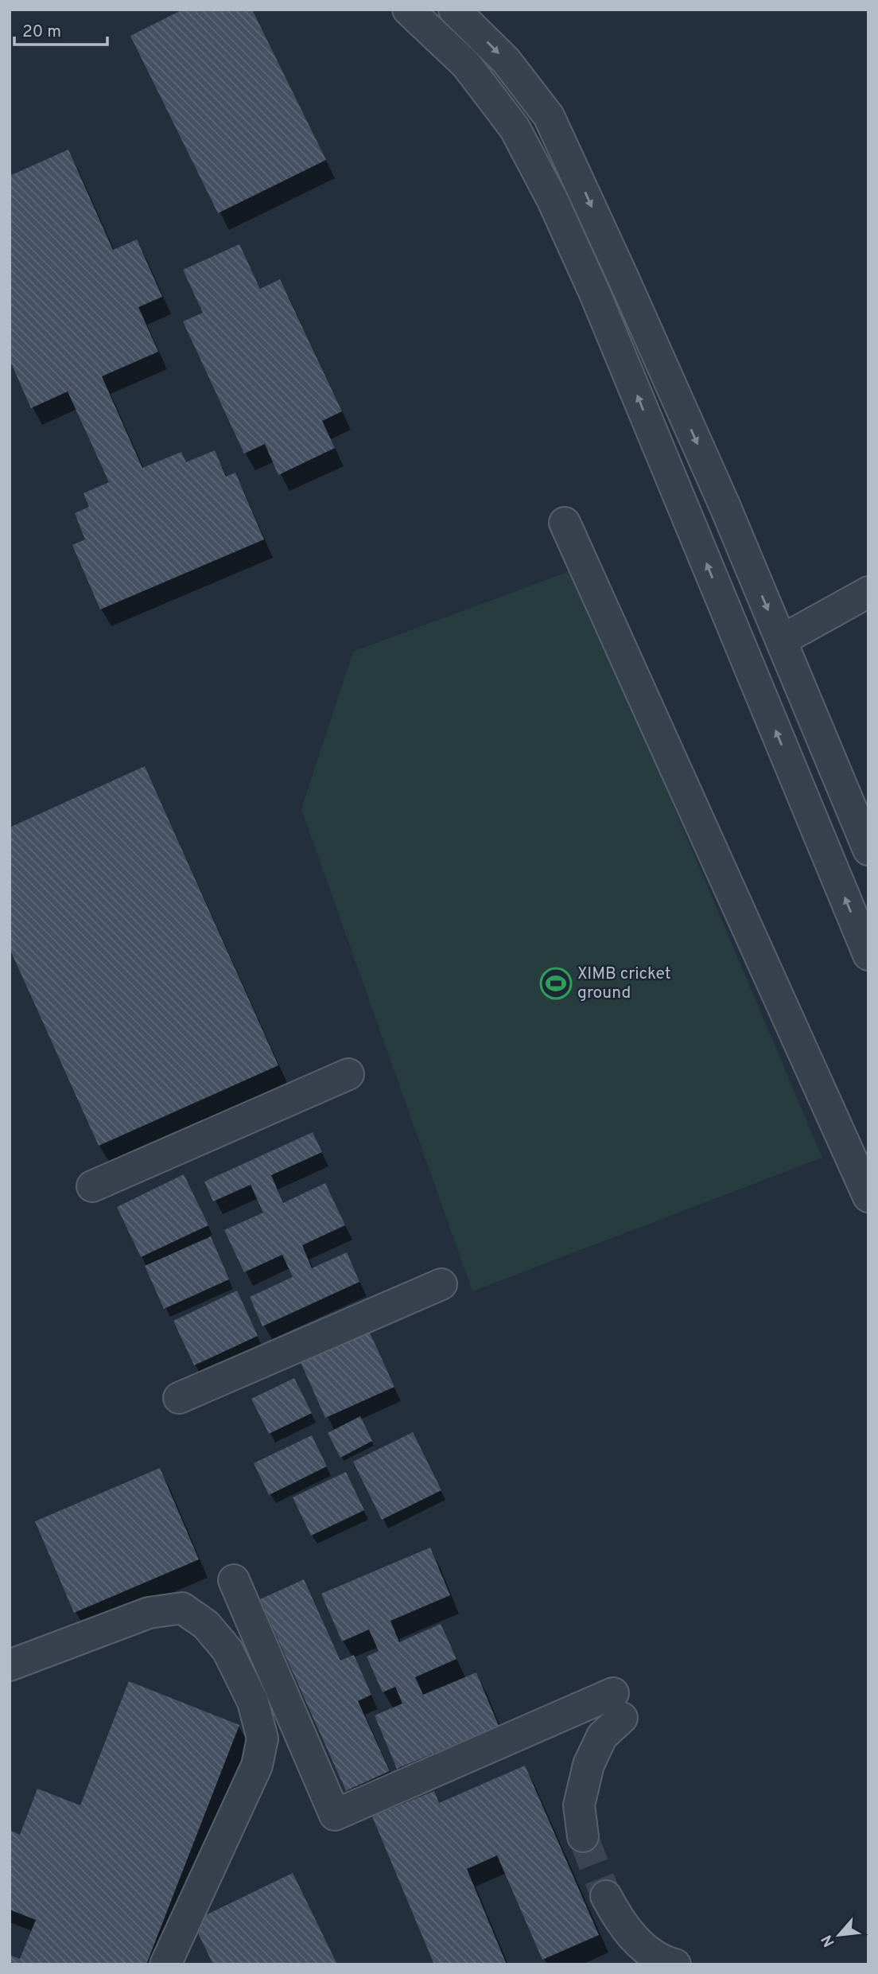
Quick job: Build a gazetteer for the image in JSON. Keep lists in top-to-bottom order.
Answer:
{
  "places": {
    "sports": ["XIMB cricket ground"]
  },
  "scale_bar": "20 m",
  "north": "bottom left"
}
